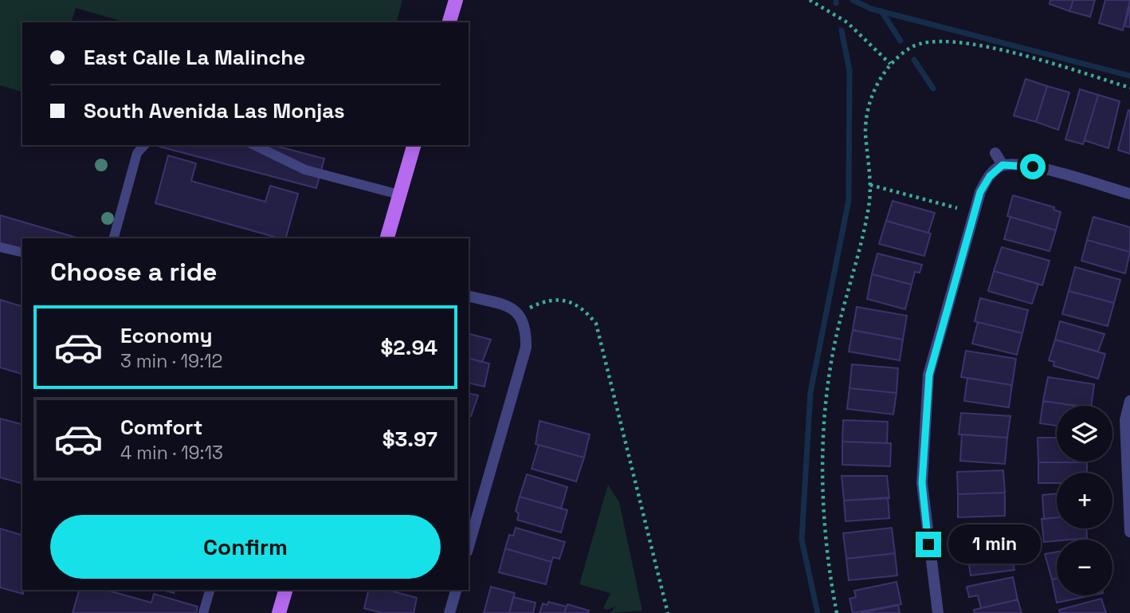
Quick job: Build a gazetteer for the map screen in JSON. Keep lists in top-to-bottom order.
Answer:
{
  "page": {
    "banner": ["East Calle La Malinche", "South Avenida Las Monjas"],
    "heading": "Choose a ride",
    "list": [
      {
        "name": "Economy",
        "note": "3 min · 19:12",
        "value": "$2.94"
      },
      {
        "name": "Comfort",
        "note": "4 min · 19:13",
        "value": "$3.97"
      }
    ],
    "map_buttons": ["+", "−"],
    "buttons": "Confirm",
    "bubble": "1 min"
  }
}
